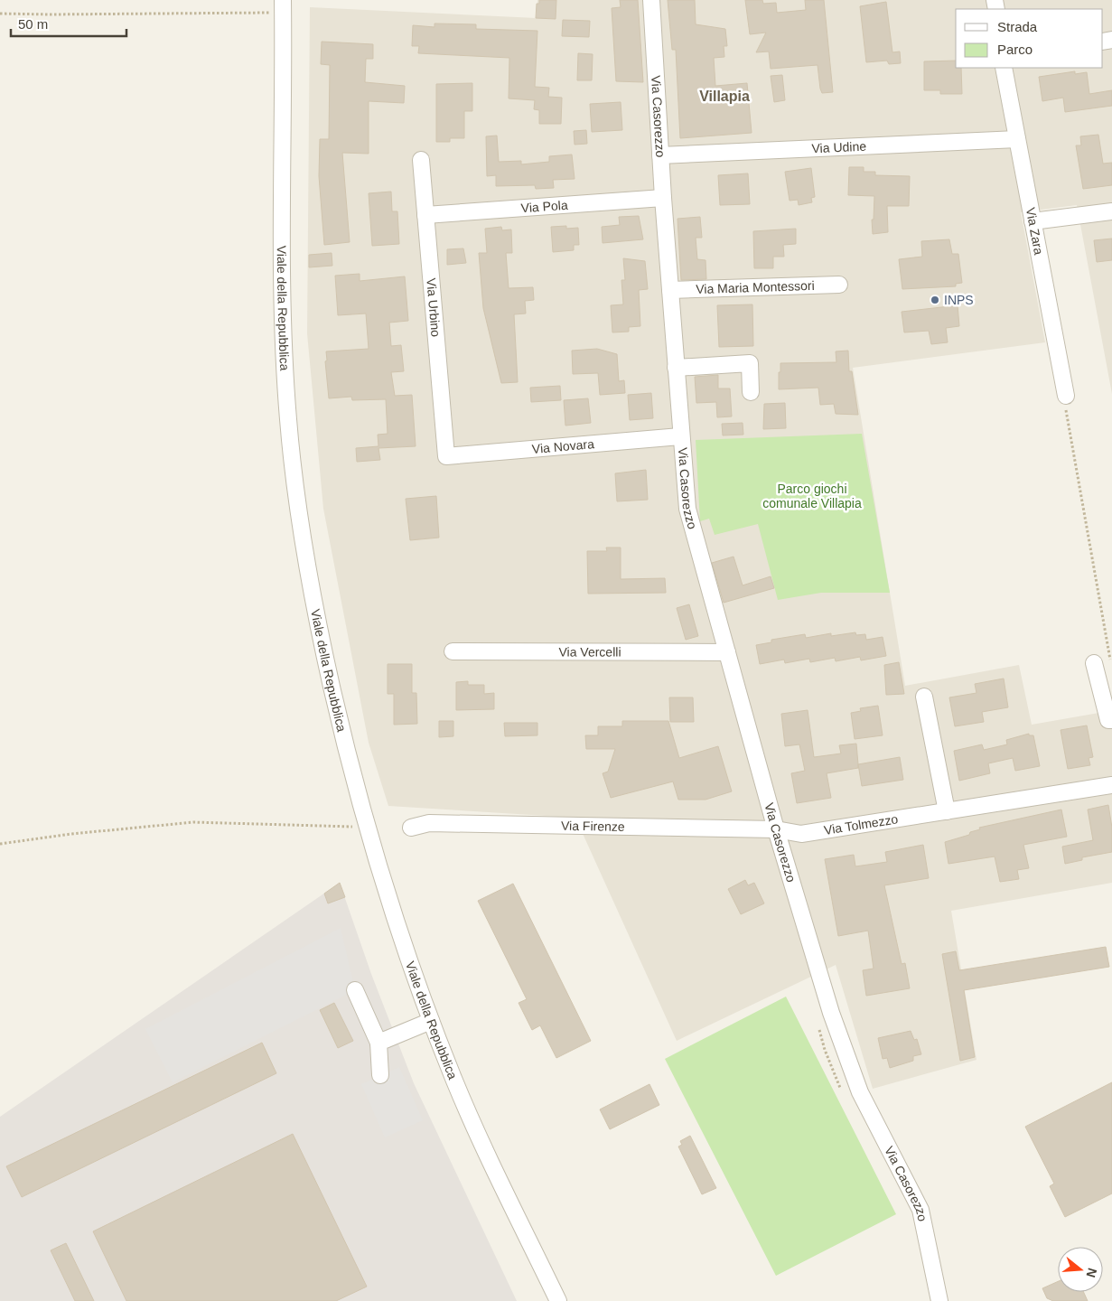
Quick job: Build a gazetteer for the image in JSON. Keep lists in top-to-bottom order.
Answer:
{
  "streets": {
    "street": [
      "Via Casorezzo",
      "Via Udine",
      "Via Pola",
      "Via Zara",
      "Via Maria Montessori",
      "Viale della Repubblica",
      "Via Urbino",
      "Via Novara",
      "Via Vercelli",
      "Via Tolmezzo",
      "Via Firenze"
    ]
  },
  "crossings": [
    ["Via Casorezzo", "Via Udine"],
    ["Via Casorezzo", "Via Pola"],
    ["Via Casorezzo", "Via Maria Montessori"],
    ["Via Casorezzo", "Via Novara"],
    ["Via Casorezzo", "Via Vercelli"],
    ["Via Casorezzo", "Via Tolmezzo"],
    ["Via Casorezzo", "Via Firenze"],
    ["Via Udine", "Via Zara"],
    ["Via Pola", "Via Urbino"],
    ["Via Urbino", "Via Novara"],
    ["Via Tolmezzo", "Via Firenze"]
  ],
  "districts": ["Villapia"],
  "parks": ["Parco giochi comunale Villapia"],
  "places": ["INPS"],
  "legend": ["Strada", "Parco"],
  "scale_bar": "50 m",
  "north": "right"
}
